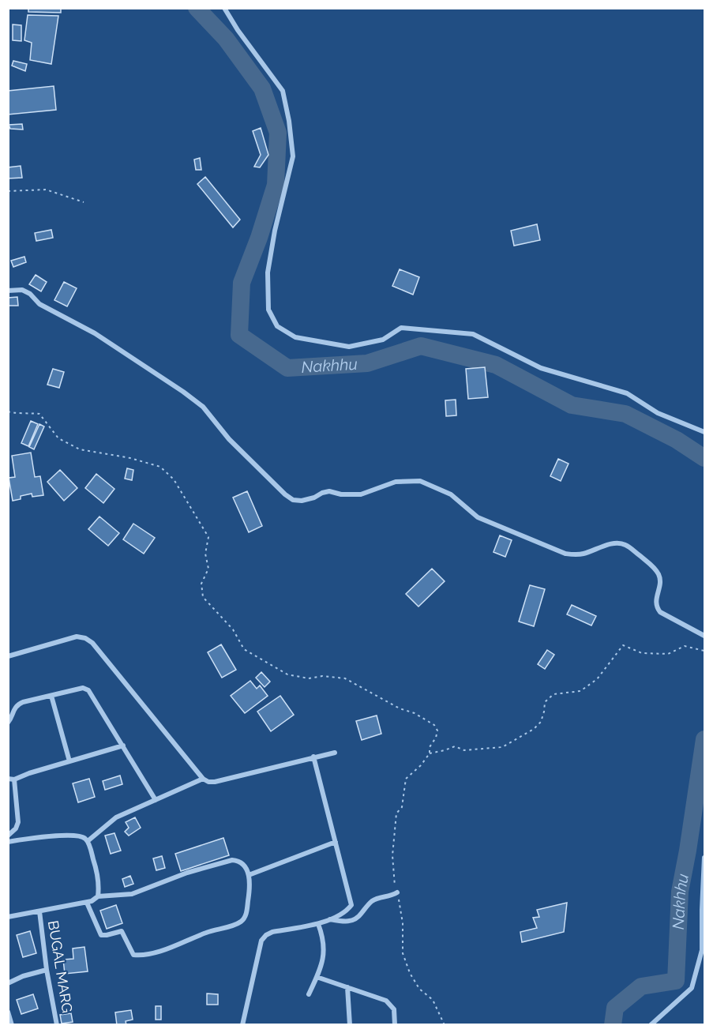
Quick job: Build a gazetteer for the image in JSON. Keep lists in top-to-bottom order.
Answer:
{
  "streets": {
    "street": ["BUGAL MARG"]
  },
  "water": ["Nakhhu"]
}
